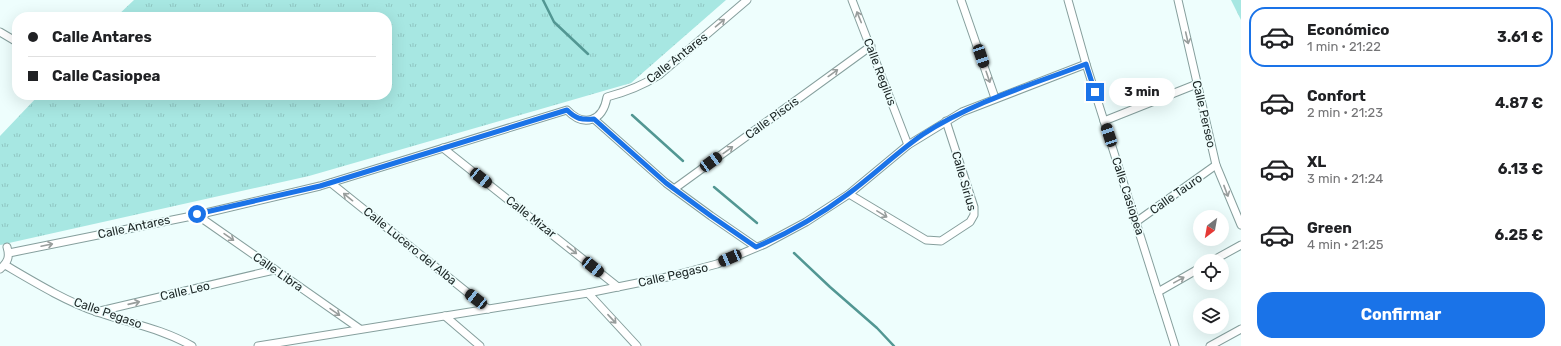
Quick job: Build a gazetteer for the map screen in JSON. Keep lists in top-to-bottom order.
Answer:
{
  "streets": {
    "street": [
      "Calle Antares",
      "Calle Regilus",
      "Calle Perseo",
      "Calle Piscis",
      "Calle Sirius",
      "Calle Tauro",
      "Calle Casiopea",
      "Calle Mizar",
      "Calle Lucero del Alba",
      "Calle Libra",
      "Calle Pegaso",
      "Calle Leo"
    ]
  },
  "crossings": [
    ["Calle Antares", "Calle Mizar"],
    ["Calle Antares", "Calle Lucero del Alba"],
    ["Calle Antares", "Calle Libra"],
    ["Calle Antares", "Calle Pegaso"],
    ["Calle Regilus", "Calle Piscis"],
    ["Calle Regilus", "Calle Pegaso"],
    ["Calle Perseo", "Calle Tauro"],
    ["Calle Sirius", "Calle Pegaso"],
    ["Calle Tauro", "Calle Casiopea"],
    ["Calle Casiopea", "Calle Pegaso"],
    ["Calle Mizar", "Calle Pegaso"],
    ["Calle Lucero del Alba", "Calle Pegaso"],
    ["Calle Libra", "Calle Pegaso"],
    ["Calle Libra", "Calle Leo"],
    ["Calle Pegaso", "Calle Leo"]
  ],
  "one_way": [
    "Calle Antares",
    "Calle Perseo",
    "Calle Piscis",
    "Calle Mizar",
    "Calle Lucero del Alba",
    "Calle Libra",
    "Calle Leo"
  ],
  "north": "bottom left",
  "page": {
    "list": [
      {
        "name": "Económico",
        "note": "1 min · 21:22",
        "value": "3.61 €"
      },
      {
        "name": "Confort",
        "note": "2 min · 21:23",
        "value": "4.87 €"
      },
      {
        "name": "XL",
        "note": "3 min · 21:24",
        "value": "6.13 €"
      },
      {
        "name": "Green",
        "note": "4 min · 21:25",
        "value": "6.25 €"
      }
    ],
    "banner": ["Calle Antares", "Calle Casiopea"],
    "bubble": "3 min",
    "buttons": "Confirmar"
  }
}
